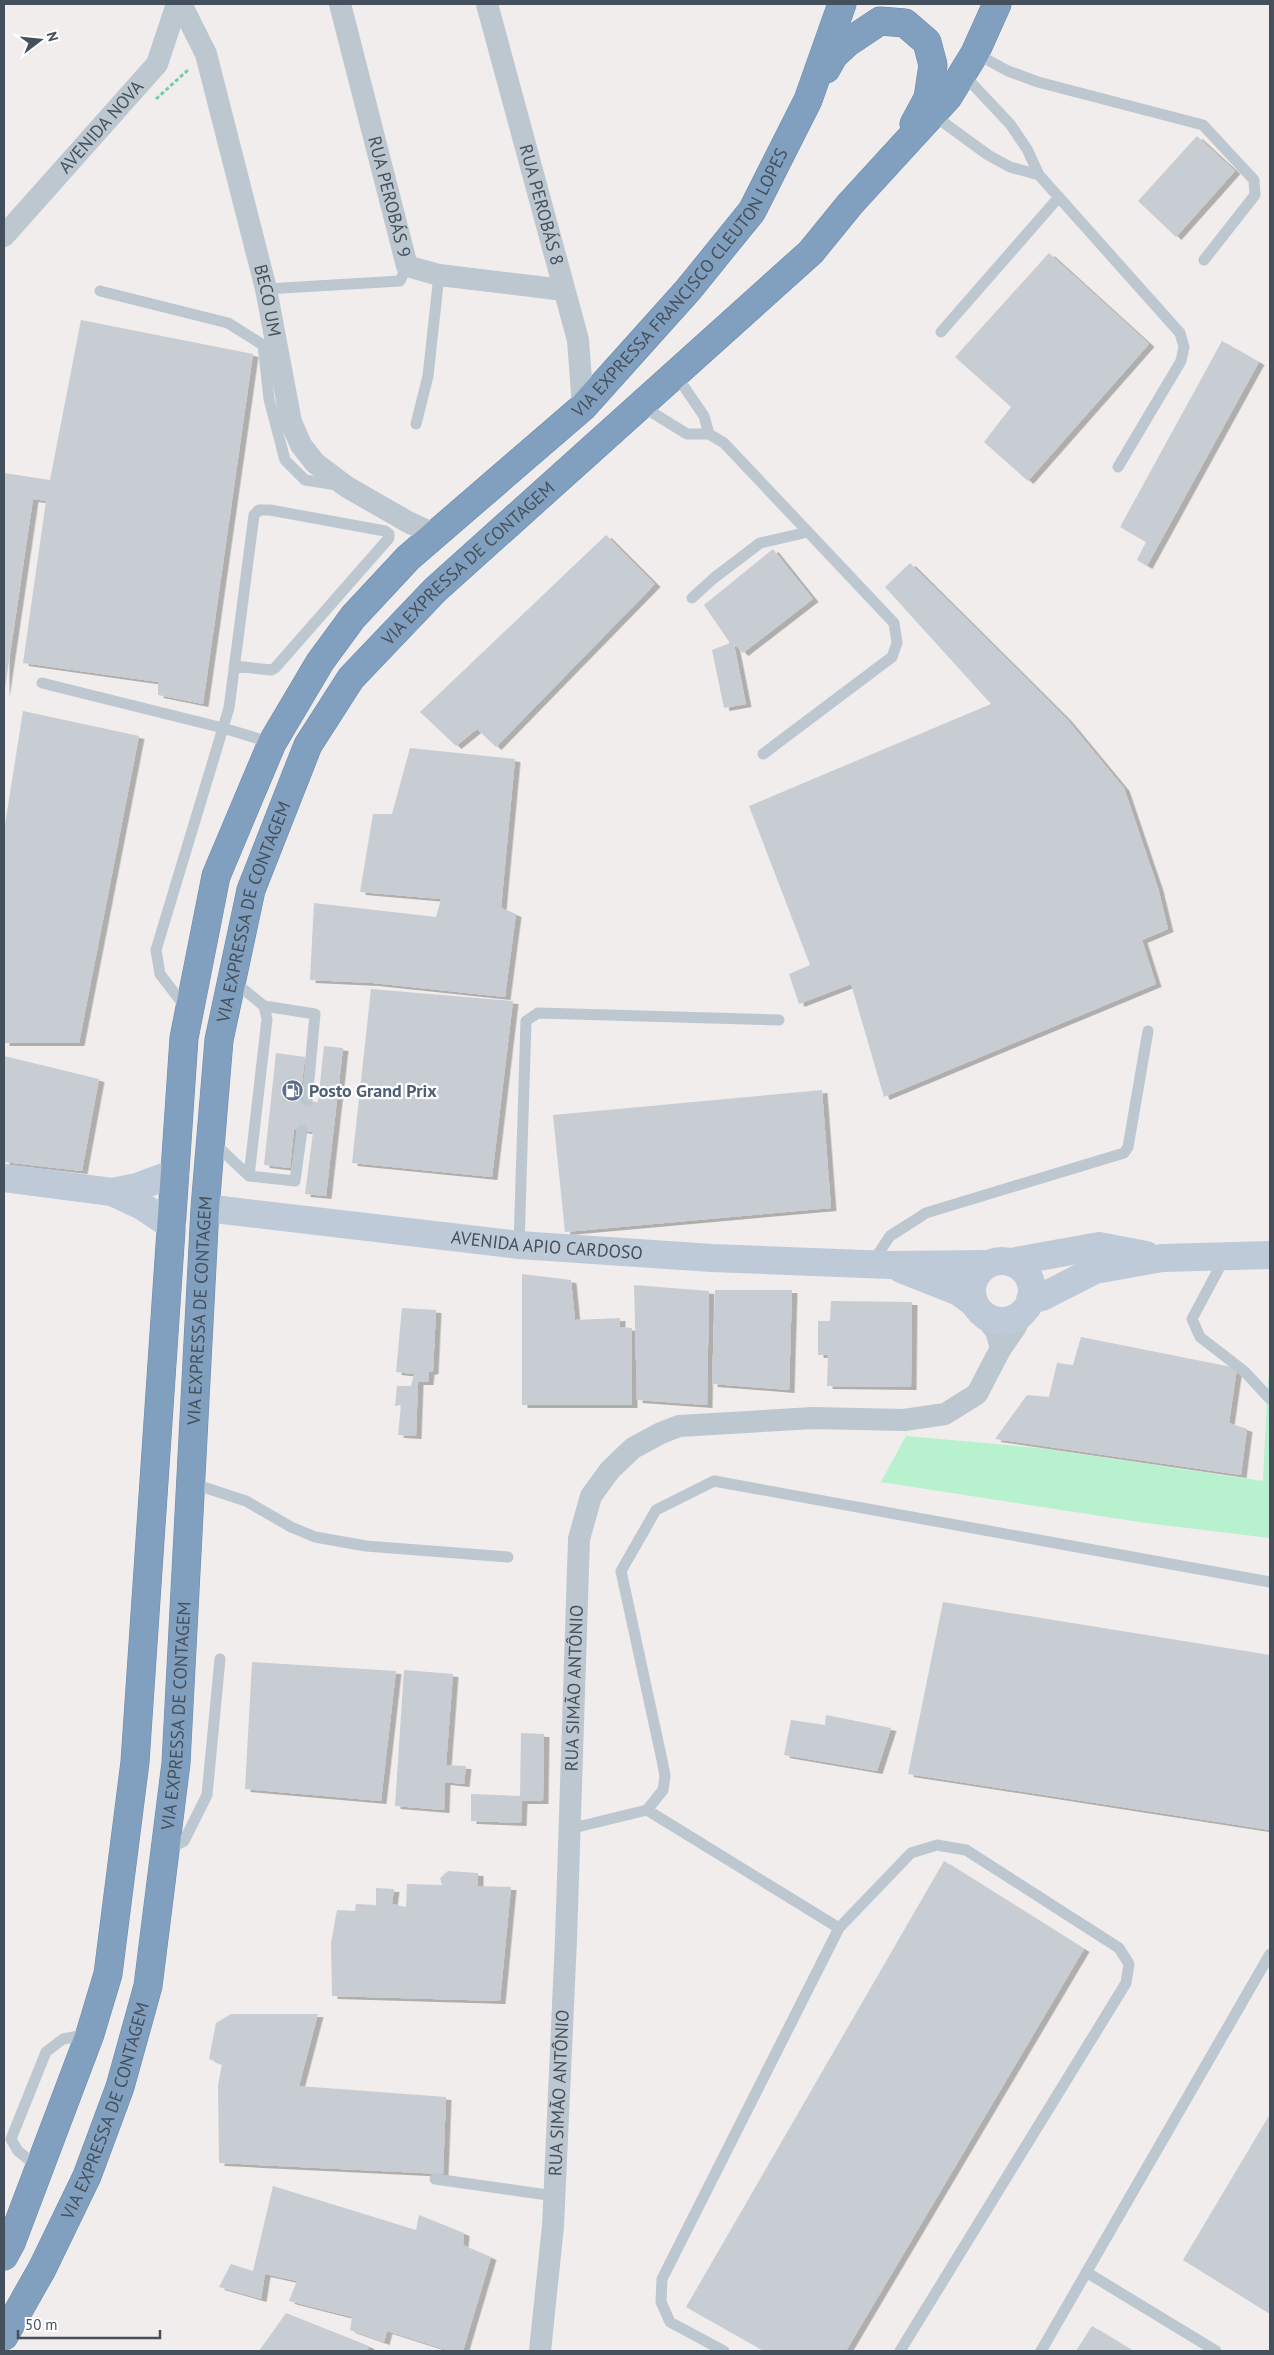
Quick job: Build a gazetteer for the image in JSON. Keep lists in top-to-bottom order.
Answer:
{
  "streets": {
    "highway": ["VIA EXPRESSA FRANCISCO CLEUTON LOPES", "VIA EXPRESSA DE CONTAGEM"],
    "street": [
      "AVENIDA NOVA",
      "RUA PEROBÁS 9",
      "RUA PEROBÁS 8",
      "BECO UM",
      "AVENIDA APIO CARDOSO",
      "RUA SIMÃO ANTÔNIO"
    ]
  },
  "crossings": [
    ["RUA PEROBÁS 9", "RUA PEROBÁS 8"],
    ["RUA PEROBÁS 8", "VIA EXPRESSA FRANCISCO CLEUTON LOPES"],
    ["VIA EXPRESSA FRANCISCO CLEUTON LOPES", "BECO UM"],
    ["VIA EXPRESSA FRANCISCO CLEUTON LOPES", "VIA EXPRESSA DE CONTAGEM"],
    ["BECO UM", "VIA EXPRESSA DE CONTAGEM"],
    ["VIA EXPRESSA DE CONTAGEM", "AVENIDA APIO CARDOSO"],
    ["AVENIDA APIO CARDOSO", "RUA SIMÃO ANTÔNIO"]
  ],
  "places": {
    "fuel station": ["Posto Grand Prix"]
  },
  "scale_bar": "50 m",
  "north": "right"
}
